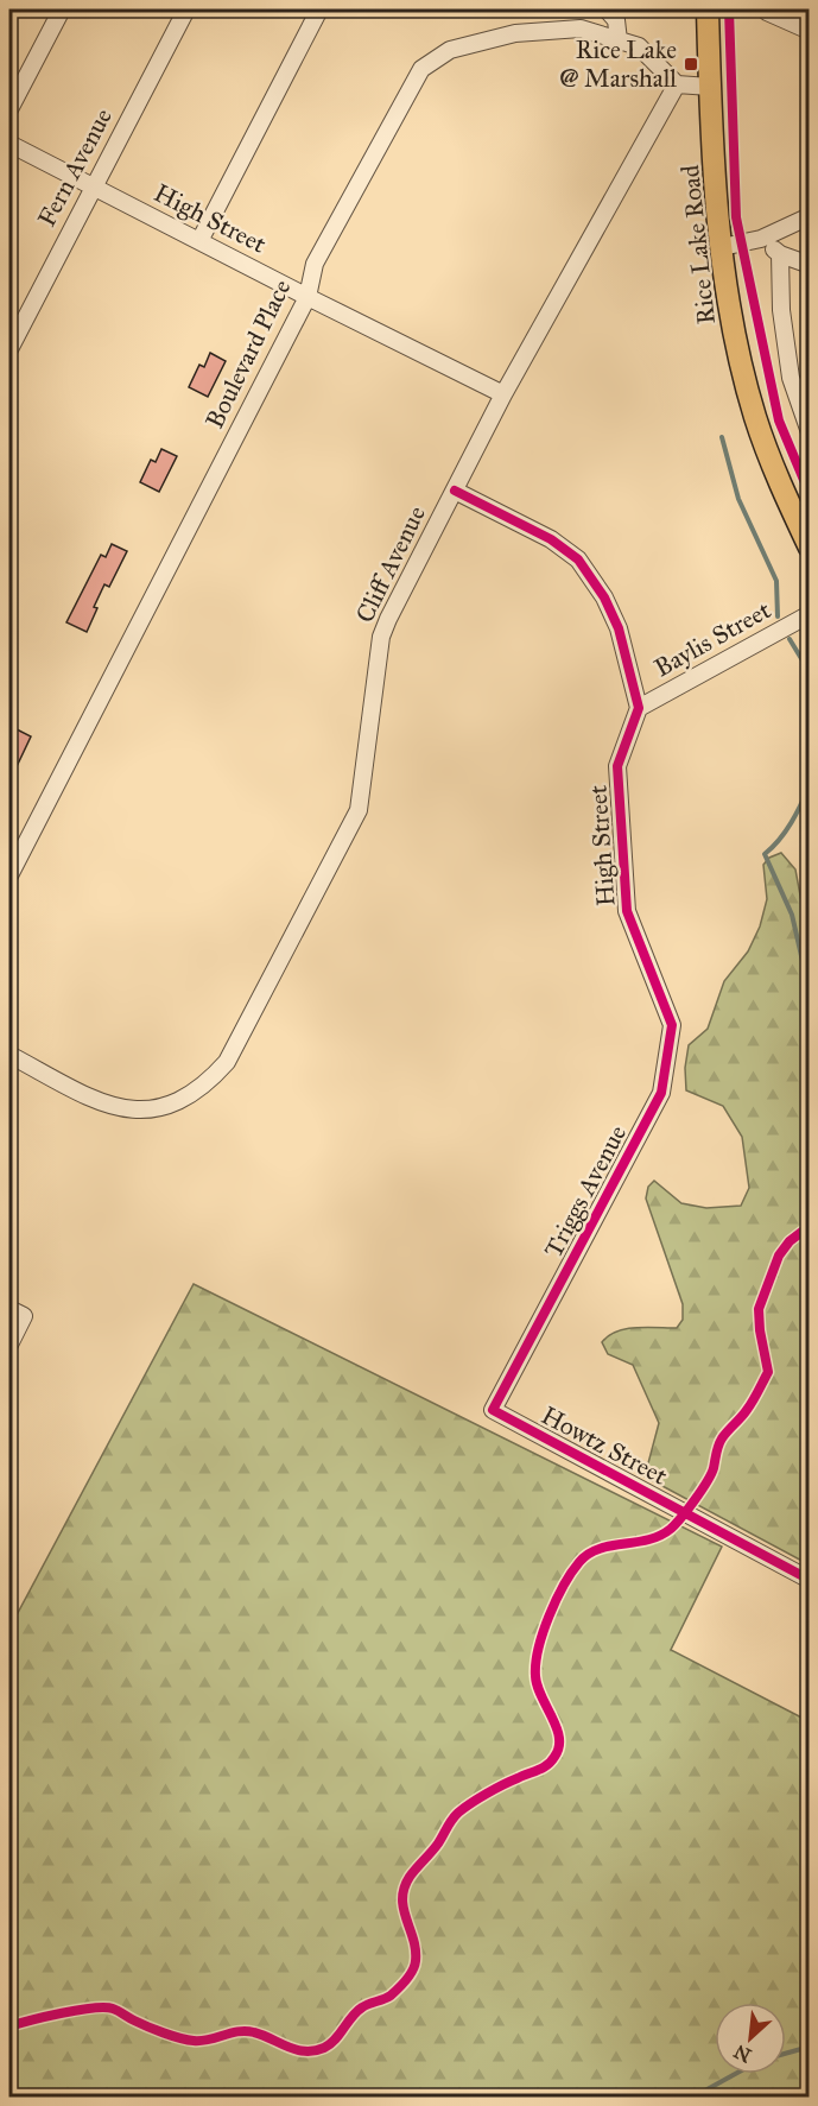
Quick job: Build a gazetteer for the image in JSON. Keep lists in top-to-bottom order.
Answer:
{
  "streets": {
    "main road": ["Rice Lake Road"],
    "street": [
      "Fern Avenue",
      "High Street",
      "Boulevard Place",
      "Cliff Avenue",
      "Baylis Street",
      "Triggs Avenue",
      "Howtz Street"
    ]
  },
  "crossings": [
    ["Fern Avenue", "High Street"],
    ["High Street", "Boulevard Place"],
    ["High Street", "Cliff Avenue"],
    ["High Street", "Baylis Street"],
    ["High Street", "Triggs Avenue"],
    ["Boulevard Place", "Cliff Avenue"],
    ["Triggs Avenue", "Howtz Street"]
  ],
  "places": {
    "transit": ["Rice Lake @ Marshall"]
  },
  "north": "bottom left"
}
